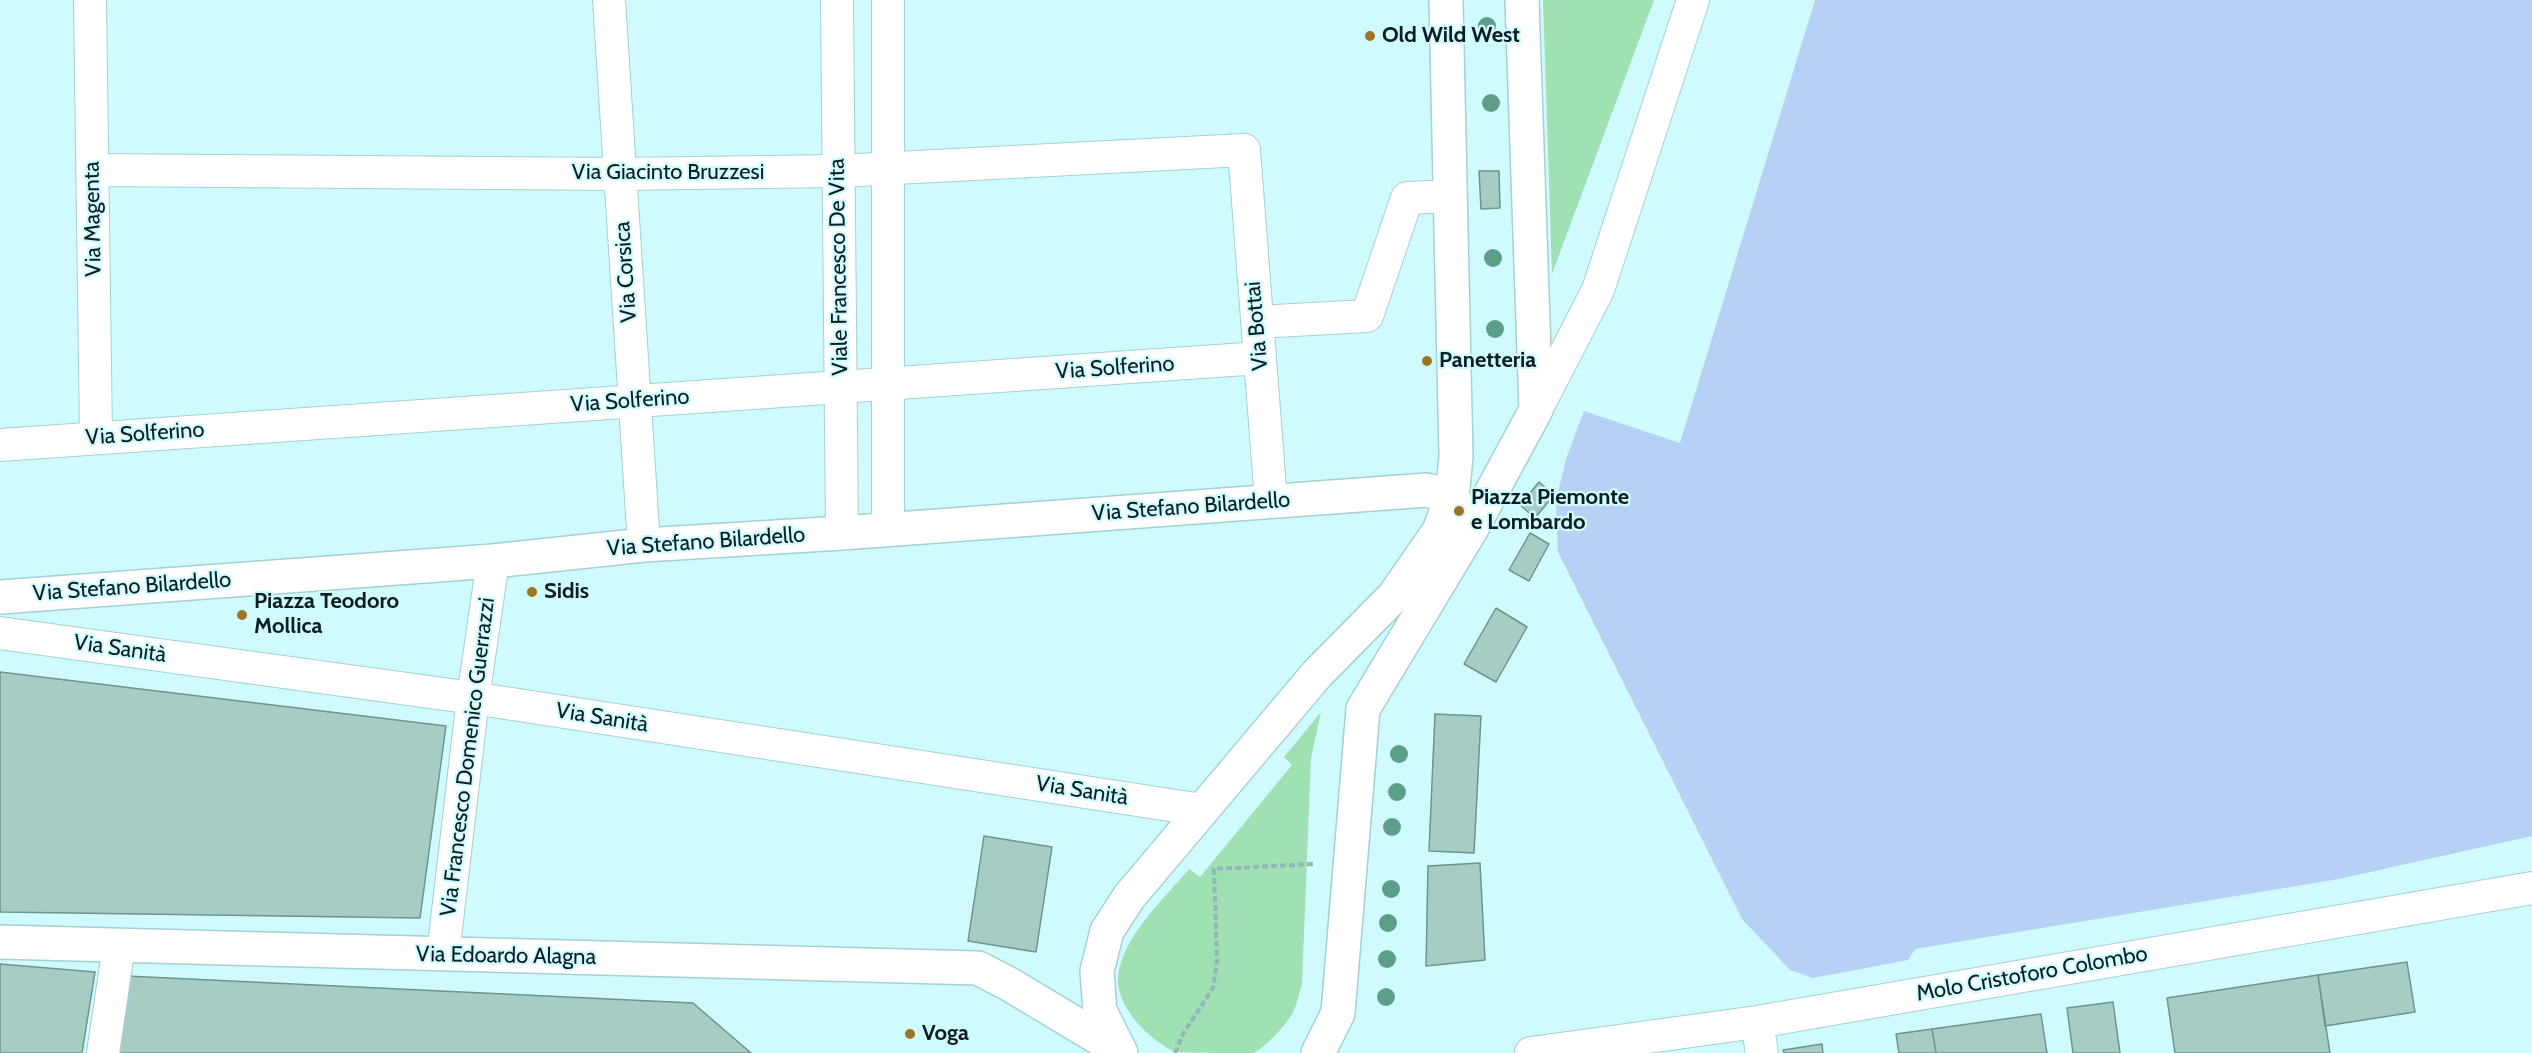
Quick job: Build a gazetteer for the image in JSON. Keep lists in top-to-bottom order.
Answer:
{
  "streets": {
    "main road": ["Via Stefano Bilardello", "Via Edoardo Alagna"],
    "street": [
      "Via Giacinto Bruzzesi",
      "Via Magenta",
      "Viale Francesco De Vita",
      "Via Corsica",
      "Via Bottai",
      "Via Solferino",
      "Via Sanità",
      "Via Francesco Domenico Guerrazzi",
      "Molo Cristoforo Colombo"
    ]
  },
  "crossings": [
    ["Via Giacinto Bruzzesi", "Via Magenta"],
    ["Via Giacinto Bruzzesi", "Viale Francesco De Vita"],
    ["Via Giacinto Bruzzesi", "Via Corsica"],
    ["Via Giacinto Bruzzesi", "Via Bottai"],
    ["Via Magenta", "Via Solferino"],
    ["Viale Francesco De Vita", "Via Solferino"],
    ["Viale Francesco De Vita", "Via Stefano Bilardello"],
    ["Via Corsica", "Via Solferino"],
    ["Via Corsica", "Via Stefano Bilardello"],
    ["Via Bottai", "Via Solferino"],
    ["Via Bottai", "Via Stefano Bilardello"],
    ["Via Stefano Bilardello", "Via Francesco Domenico Guerrazzi"],
    ["Via Sanità", "Via Francesco Domenico Guerrazzi"],
    ["Via Francesco Domenico Guerrazzi", "Via Edoardo Alagna"]
  ],
  "places": [
    "Old Wild West",
    "Panetteria",
    "Piazza Piemonte e Lombardo",
    "Sidis",
    "Piazza Teodoro Mollica",
    "Voga"
  ]
}
